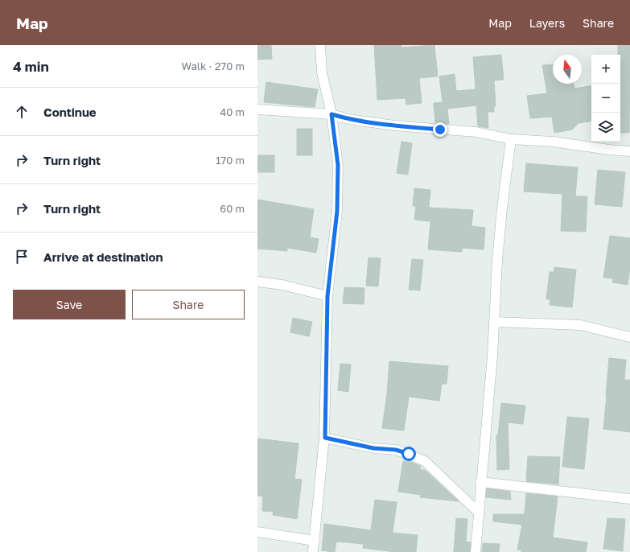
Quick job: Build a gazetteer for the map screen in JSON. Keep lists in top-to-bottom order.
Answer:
{
  "north": "top",
  "page": {
    "header": "Map",
    "nav": ["Map", "Layers", "Share"],
    "heading": ["4 min", "Walk · 270 m"],
    "map_buttons": ["+", "−"],
    "list": [
      ["Continue", "40 m"],
      ["Turn right", "170 m"],
      ["Turn right", "60 m"],
      "Arrive at destination"
    ],
    "buttons": ["Save", "Share"]
  }
}
